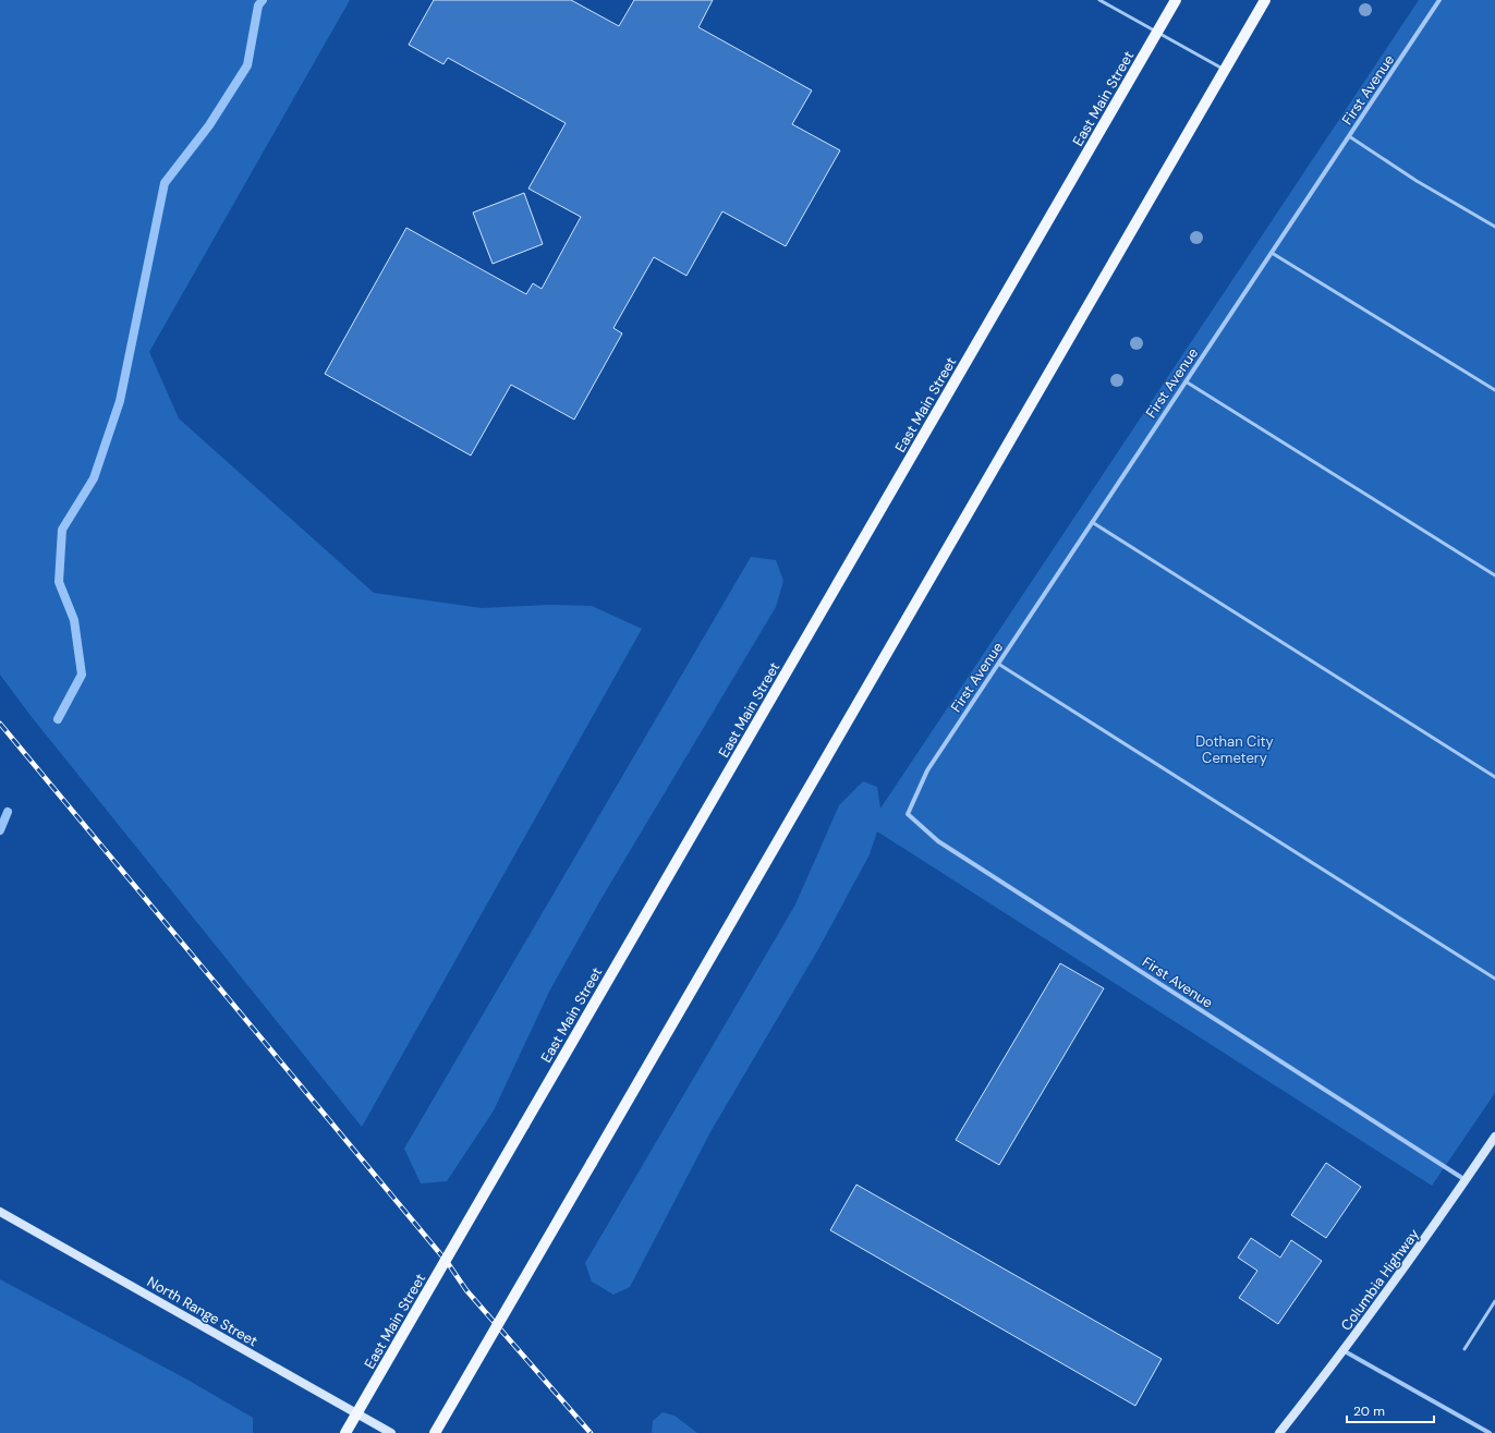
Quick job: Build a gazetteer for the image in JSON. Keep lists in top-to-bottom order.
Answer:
{
  "streets": {
    "main road": ["East Main Street"],
    "street": ["First Avenue", "Columbia Highway", "North Range Street"]
  },
  "crossings": [
    ["First Avenue", "Columbia Highway"]
  ],
  "parks": ["Dothan City Cemetery"],
  "scale_bar": "20 m"
}
